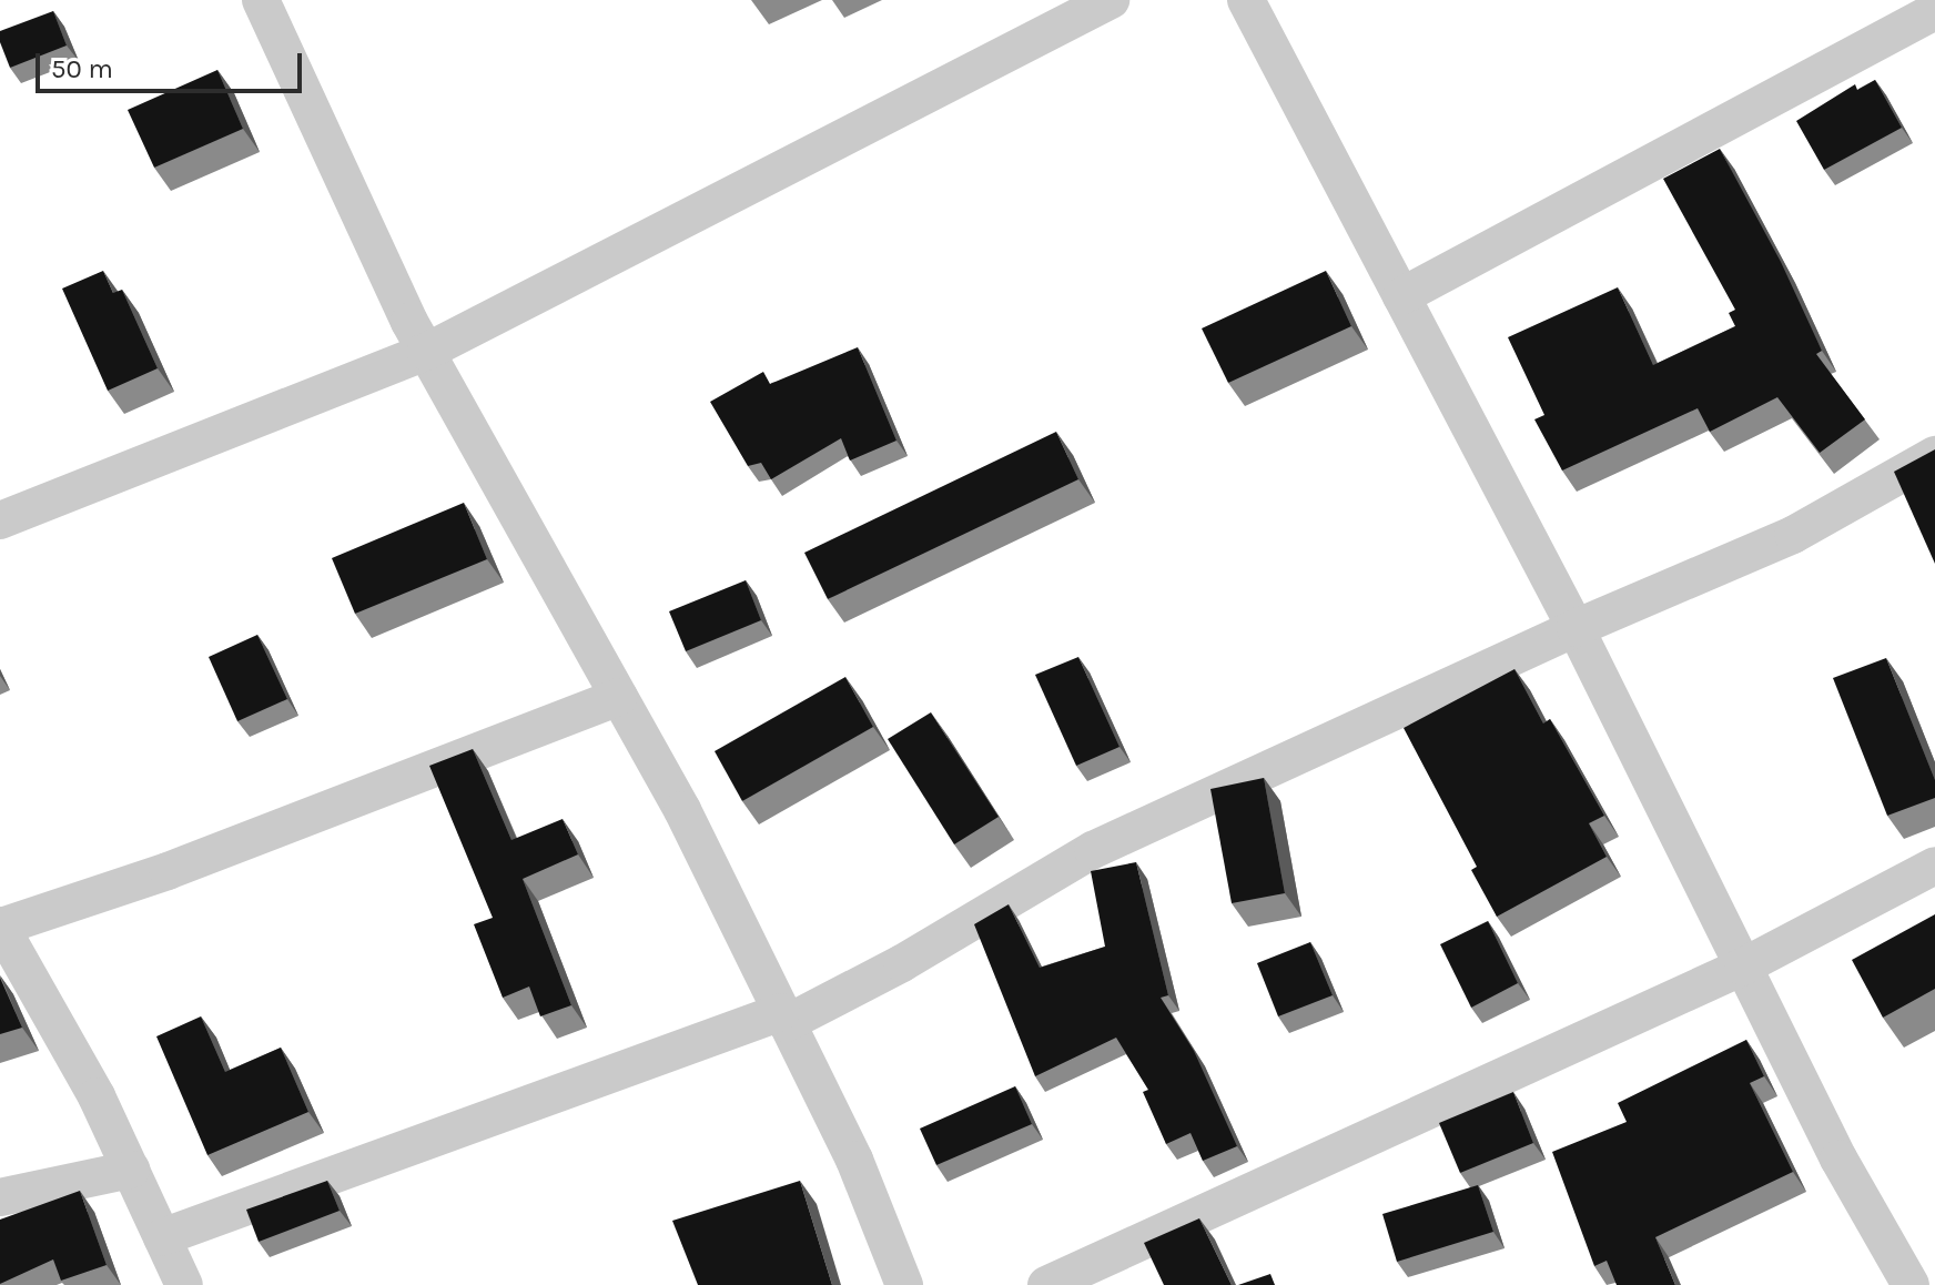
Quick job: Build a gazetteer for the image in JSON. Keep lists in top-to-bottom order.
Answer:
{
  "scale_bar": "50 m"
}
